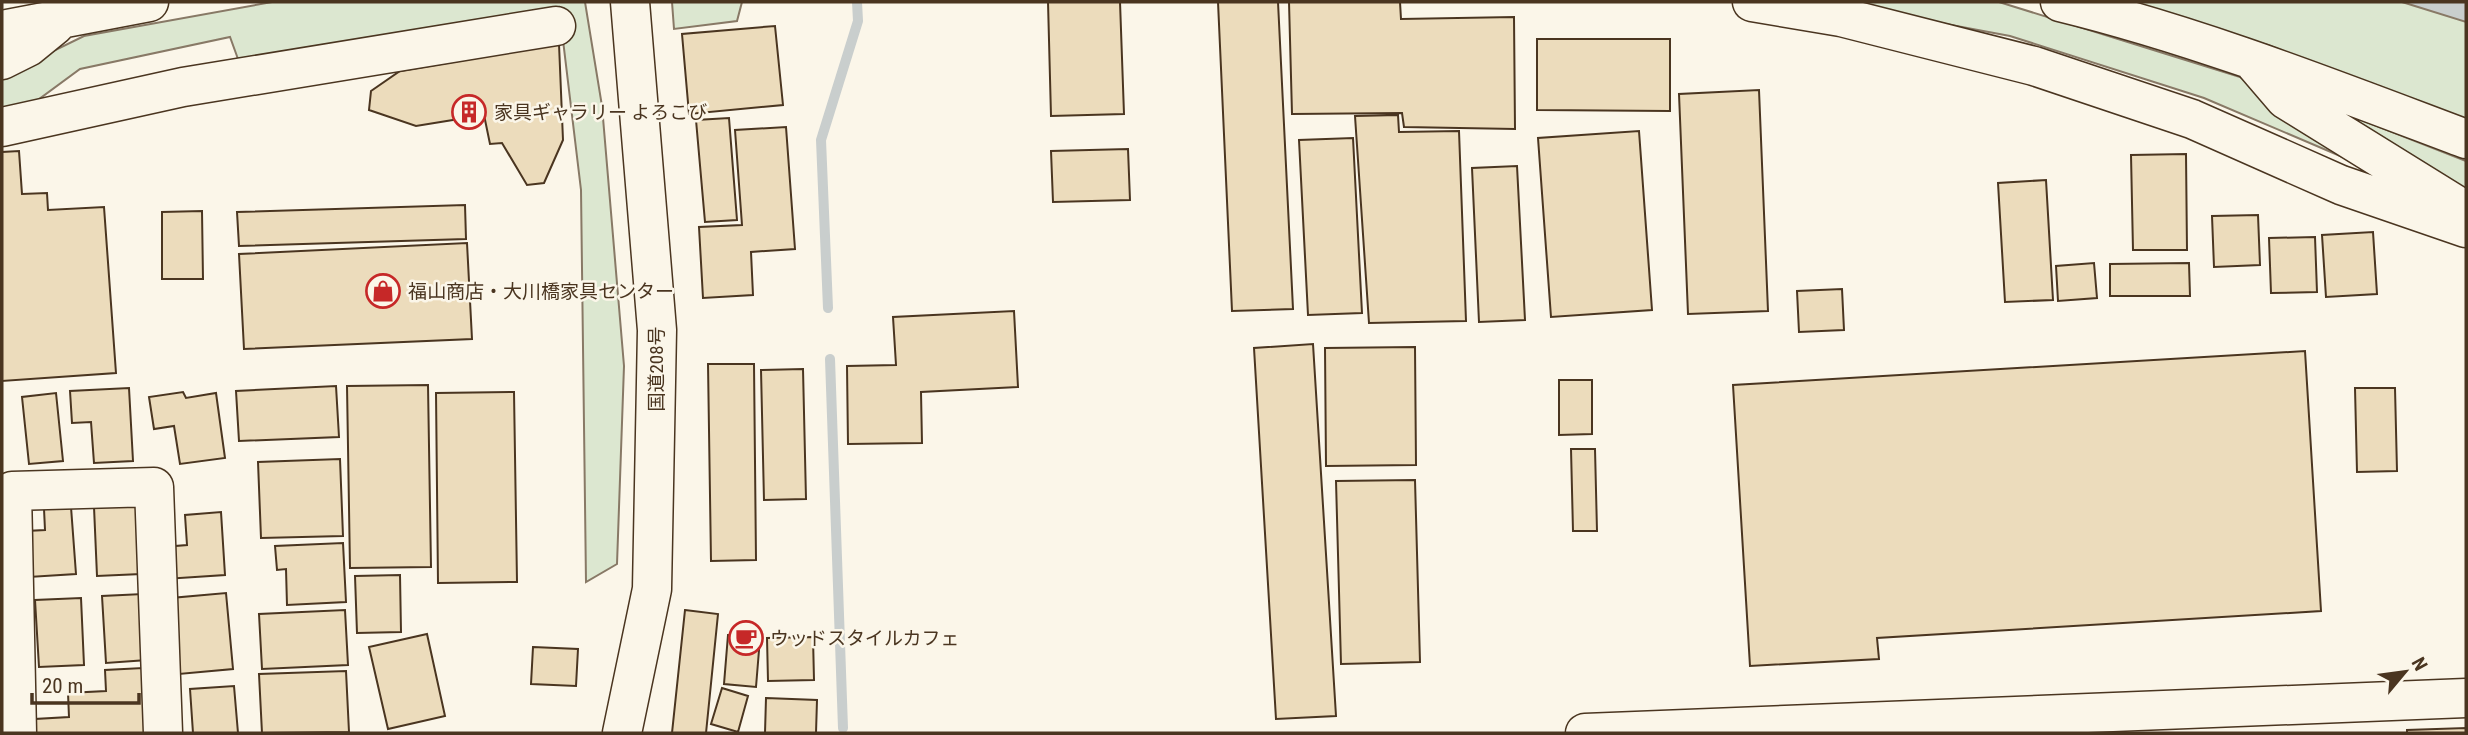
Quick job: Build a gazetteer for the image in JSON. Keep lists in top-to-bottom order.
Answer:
{
  "streets": {
    "main road": ["国道208号"]
  },
  "places": {
    "building": ["家具ギャラリー よろこび"],
    "shop": ["福山商店・大川橋家具センター"],
    "cafe": ["ウッドスタイルカフェ"]
  },
  "scale_bar": "20 m",
  "north": "top right"
}
